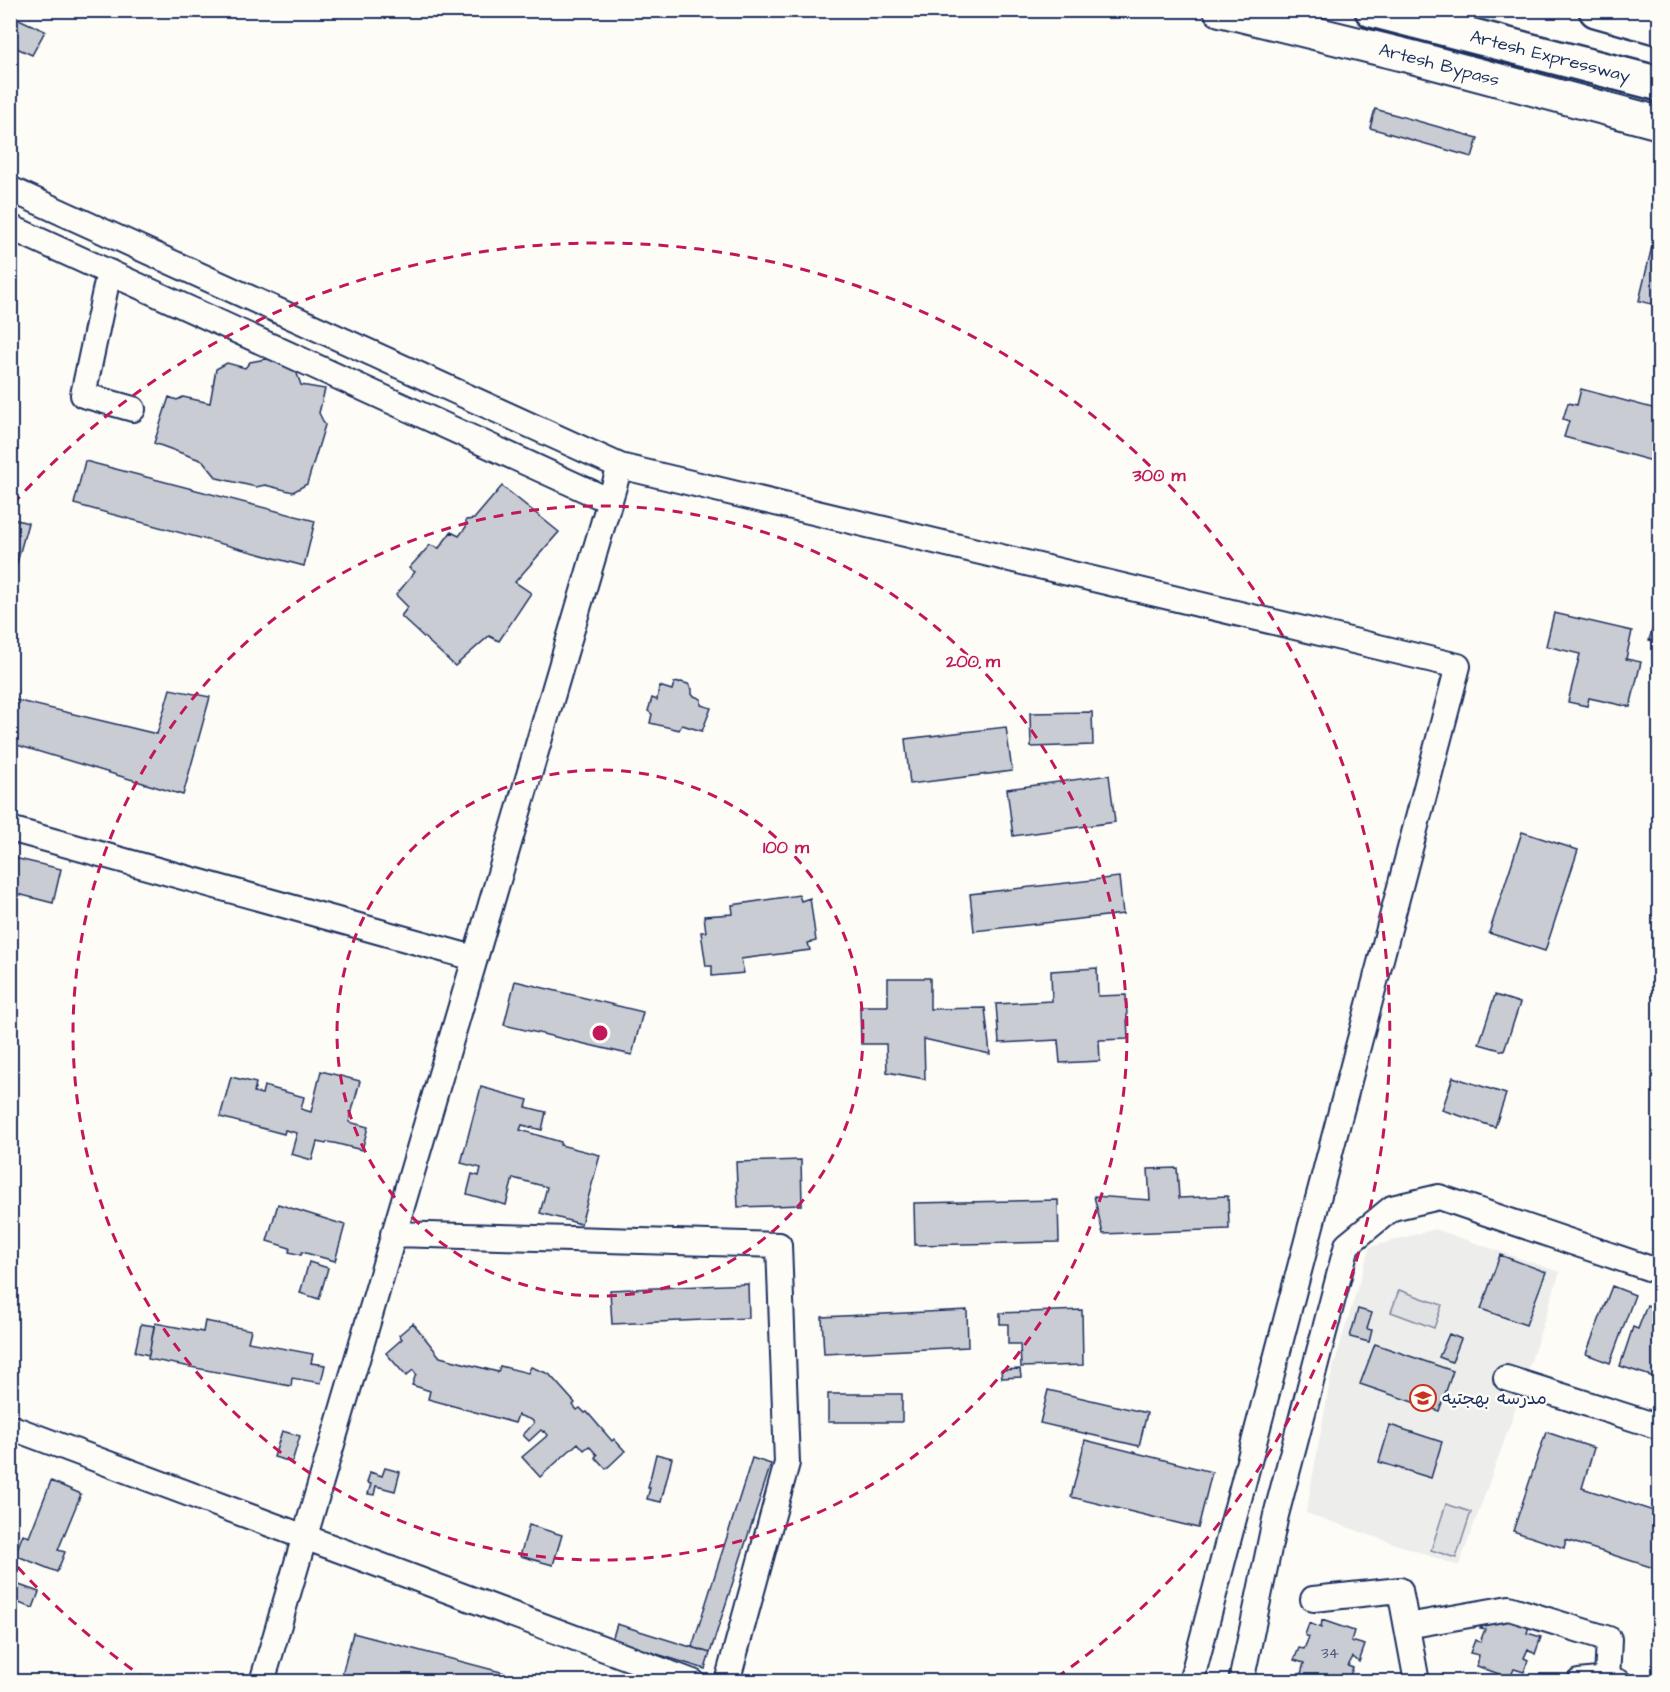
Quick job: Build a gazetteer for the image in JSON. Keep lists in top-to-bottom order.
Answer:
{
  "streets": {
    "highway": ["Artesh Expressway"],
    "main road": ["Artesh Bypass"]
  },
  "places": {
    "school or university": ["مدرسه بهجتیه"]
  },
  "house_numbers": ["34"],
  "rings": ["300 m", "200 m", "100 m"]
}
